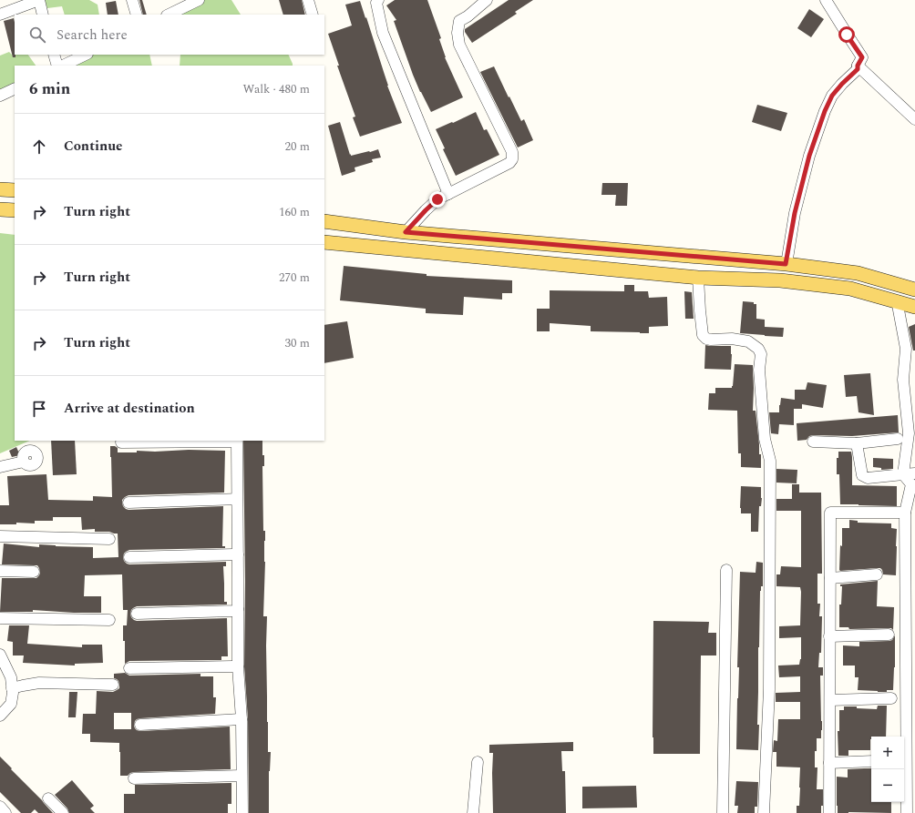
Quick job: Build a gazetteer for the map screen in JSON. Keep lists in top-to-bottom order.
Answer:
{
  "page": {
    "search": "Search here",
    "heading": ["6 min", "Walk · 480 m"],
    "list": [
      ["Continue", "20 m"],
      ["Turn right", "160 m"],
      ["Turn right", "270 m"],
      ["Turn right", "30 m"],
      "Arrive at destination"
    ],
    "map_buttons": ["+", "−"]
  }
}
